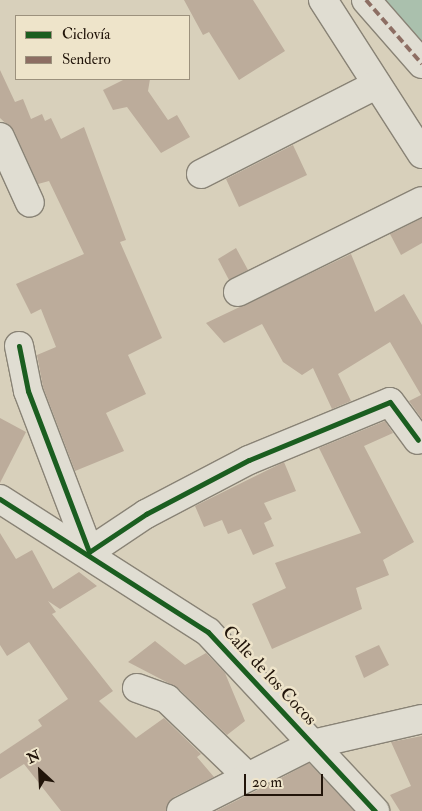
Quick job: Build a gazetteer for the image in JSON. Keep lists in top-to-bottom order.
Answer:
{
  "streets": {
    "street": ["Calle de los Cocos"]
  },
  "legend": ["Ciclovía", "Sendero"],
  "scale_bar": "20 m",
  "north": "top left"
}
